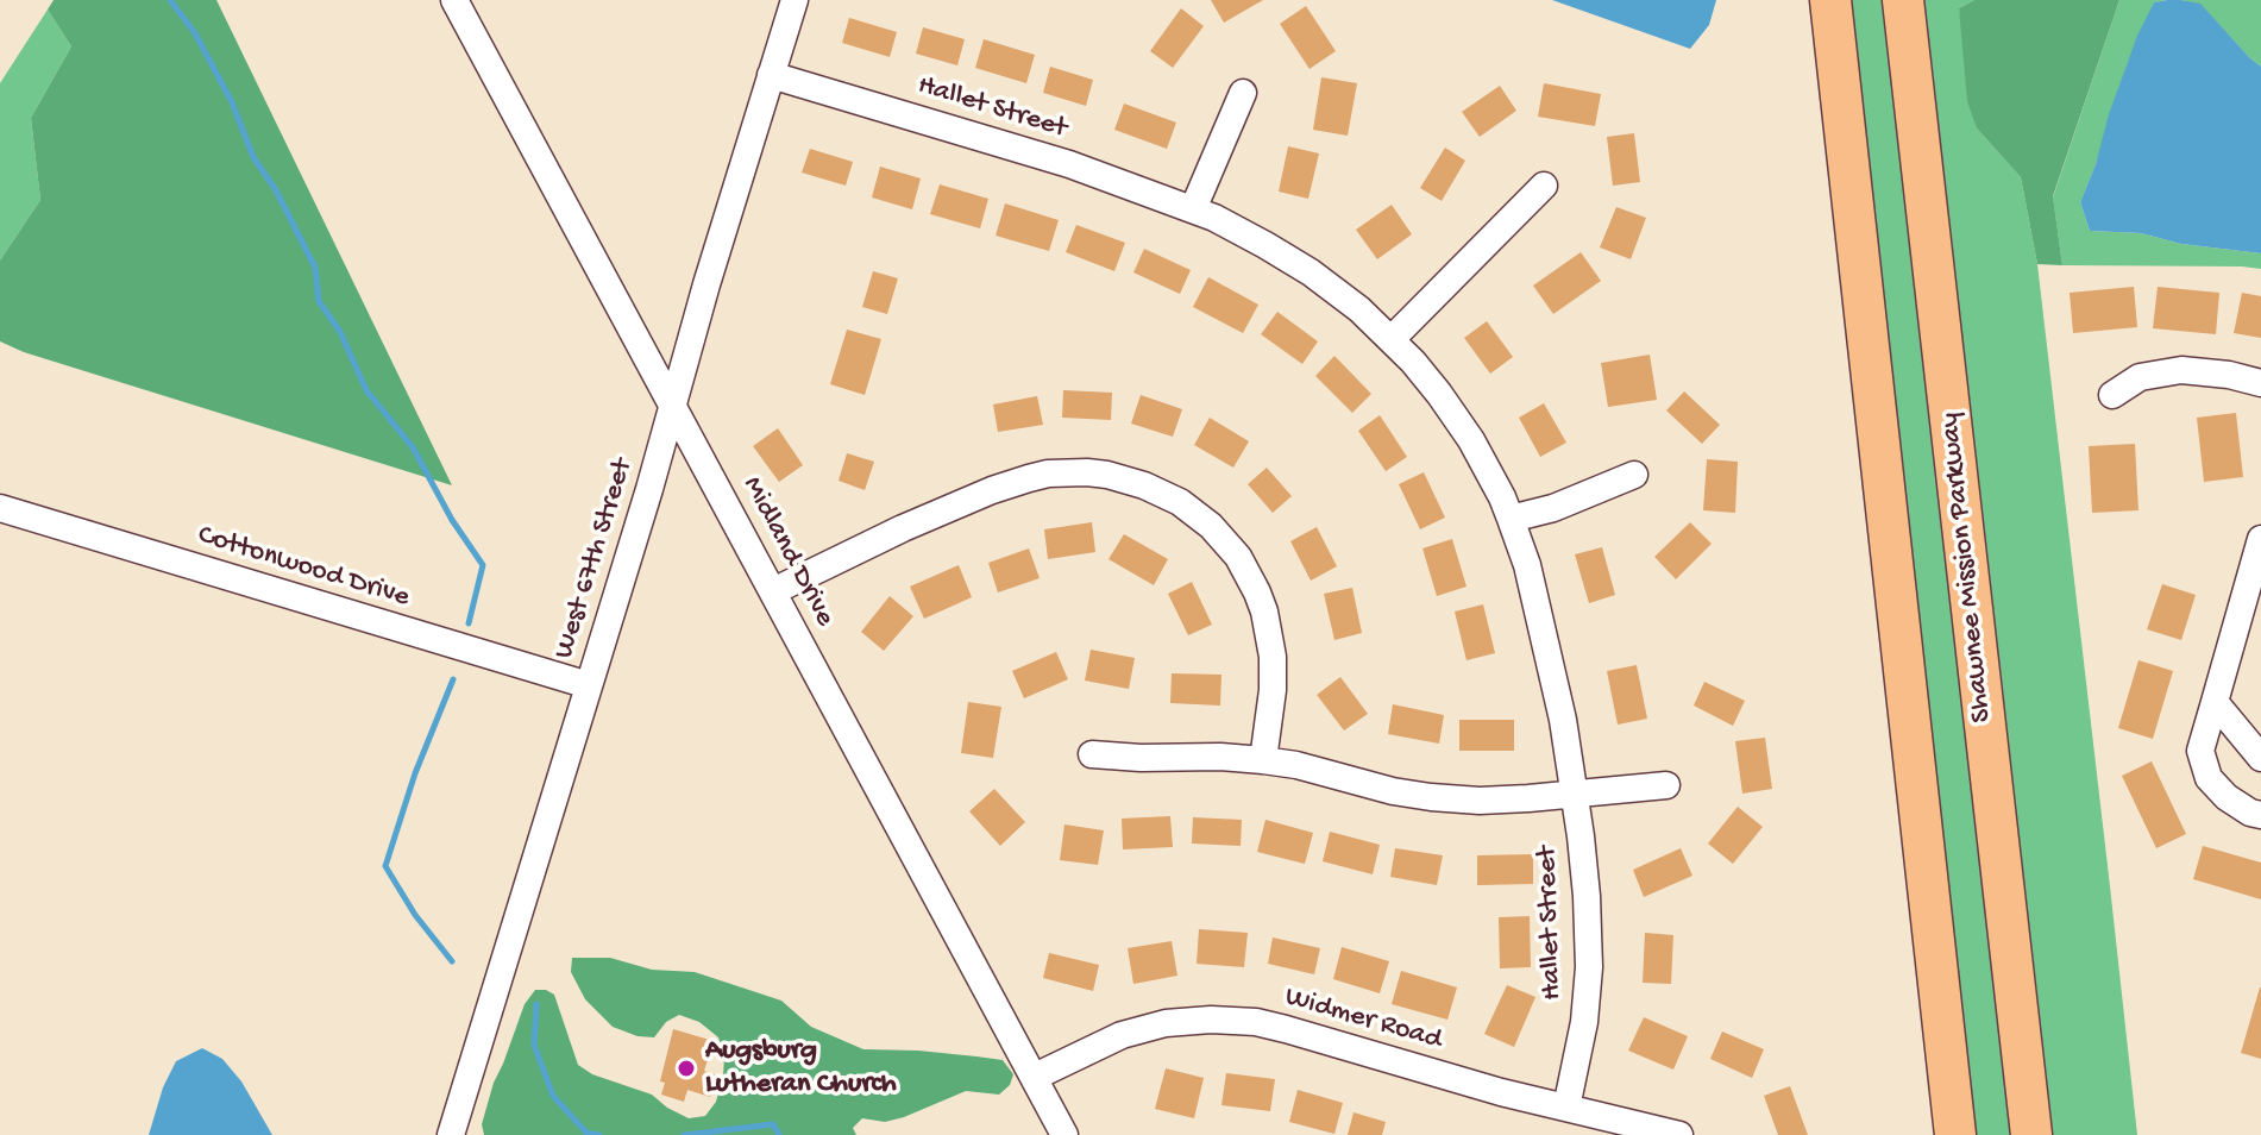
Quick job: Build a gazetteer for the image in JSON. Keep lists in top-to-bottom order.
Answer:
{
  "streets": {
    "highway": ["Shawnee Mission Parkway"],
    "street": [
      "Hallet Street",
      "Midland Drive",
      "West 67th Street",
      "Cottonwood Drive",
      "Widmer Road"
    ]
  },
  "crossings": [
    ["Hallet Street", "West 67th Street"],
    ["Hallet Street", "Widmer Road"],
    ["Midland Drive", "West 67th Street"],
    ["Midland Drive", "Widmer Road"],
    ["West 67th Street", "Cottonwood Drive"]
  ],
  "places": ["Augsburg Lutheran Church"]
}
